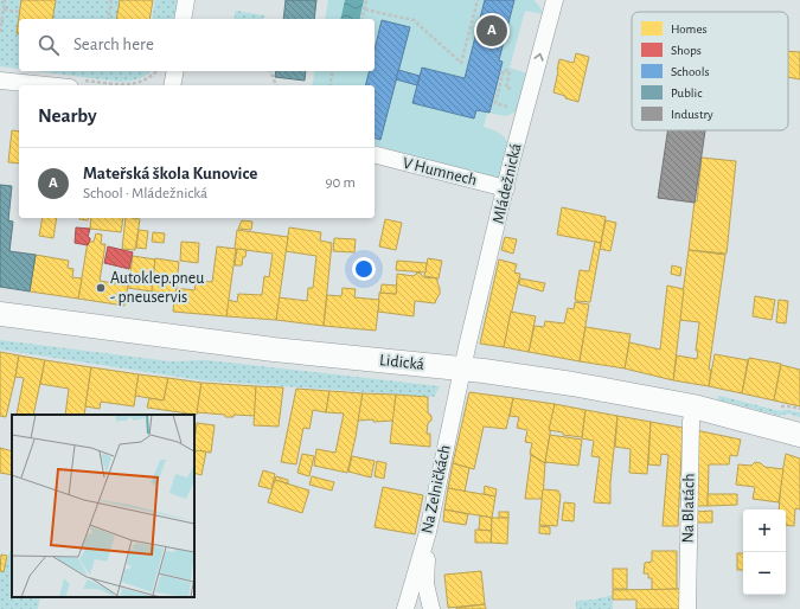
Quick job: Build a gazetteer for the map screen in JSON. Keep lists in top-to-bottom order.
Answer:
{
  "streets": {
    "main road": ["Lidická"],
    "street": [
      "V Humnech",
      "Mládežnická",
      "Na Zelničkách",
      "Na Blatách"
    ]
  },
  "crossings": [
    ["V Humnech", "Mládežnická"],
    ["Mládežnická", "Lidická"],
    ["Mládežnická", "Na Zelničkách"],
    ["Lidická", "Na Zelničkách"],
    ["Lidická", "Na Blatách"]
  ],
  "places": ["Autoklep.pneu - pneuservis"],
  "legend": [
    "Homes",
    "Shops",
    "Schools",
    "Public",
    "Industry"
  ],
  "page": {
    "pins": "A",
    "search": "Search here",
    "heading": "Nearby",
    "list": [
      {
        "mark": "A",
        "name": "Mateřská škola Kunovice",
        "note": "School · Mládežnická",
        "value": "90 m"
      }
    ],
    "map_buttons": ["+", "−"]
  }
}
